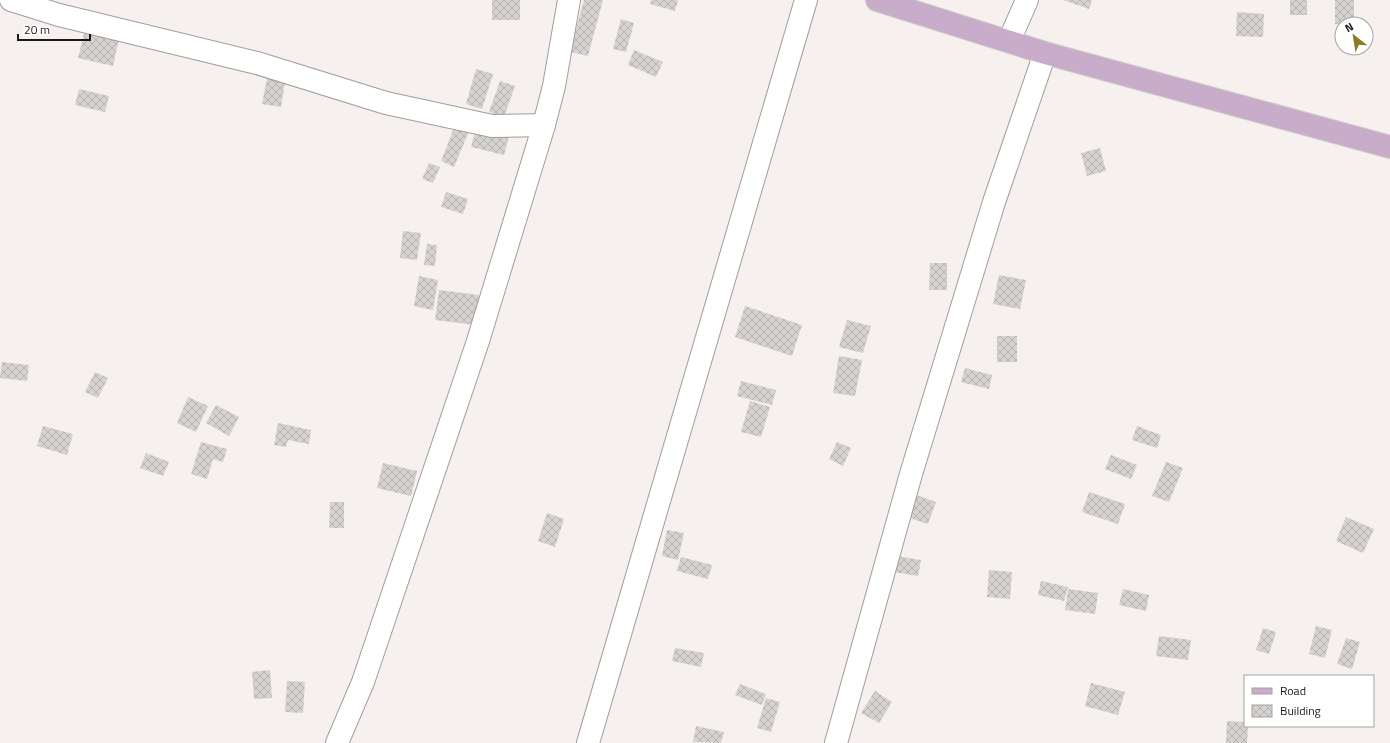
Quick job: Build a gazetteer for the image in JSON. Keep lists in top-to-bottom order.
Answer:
{
  "legend": ["Road", "Building"],
  "scale_bar": "20 m",
  "north": "top left"
}
